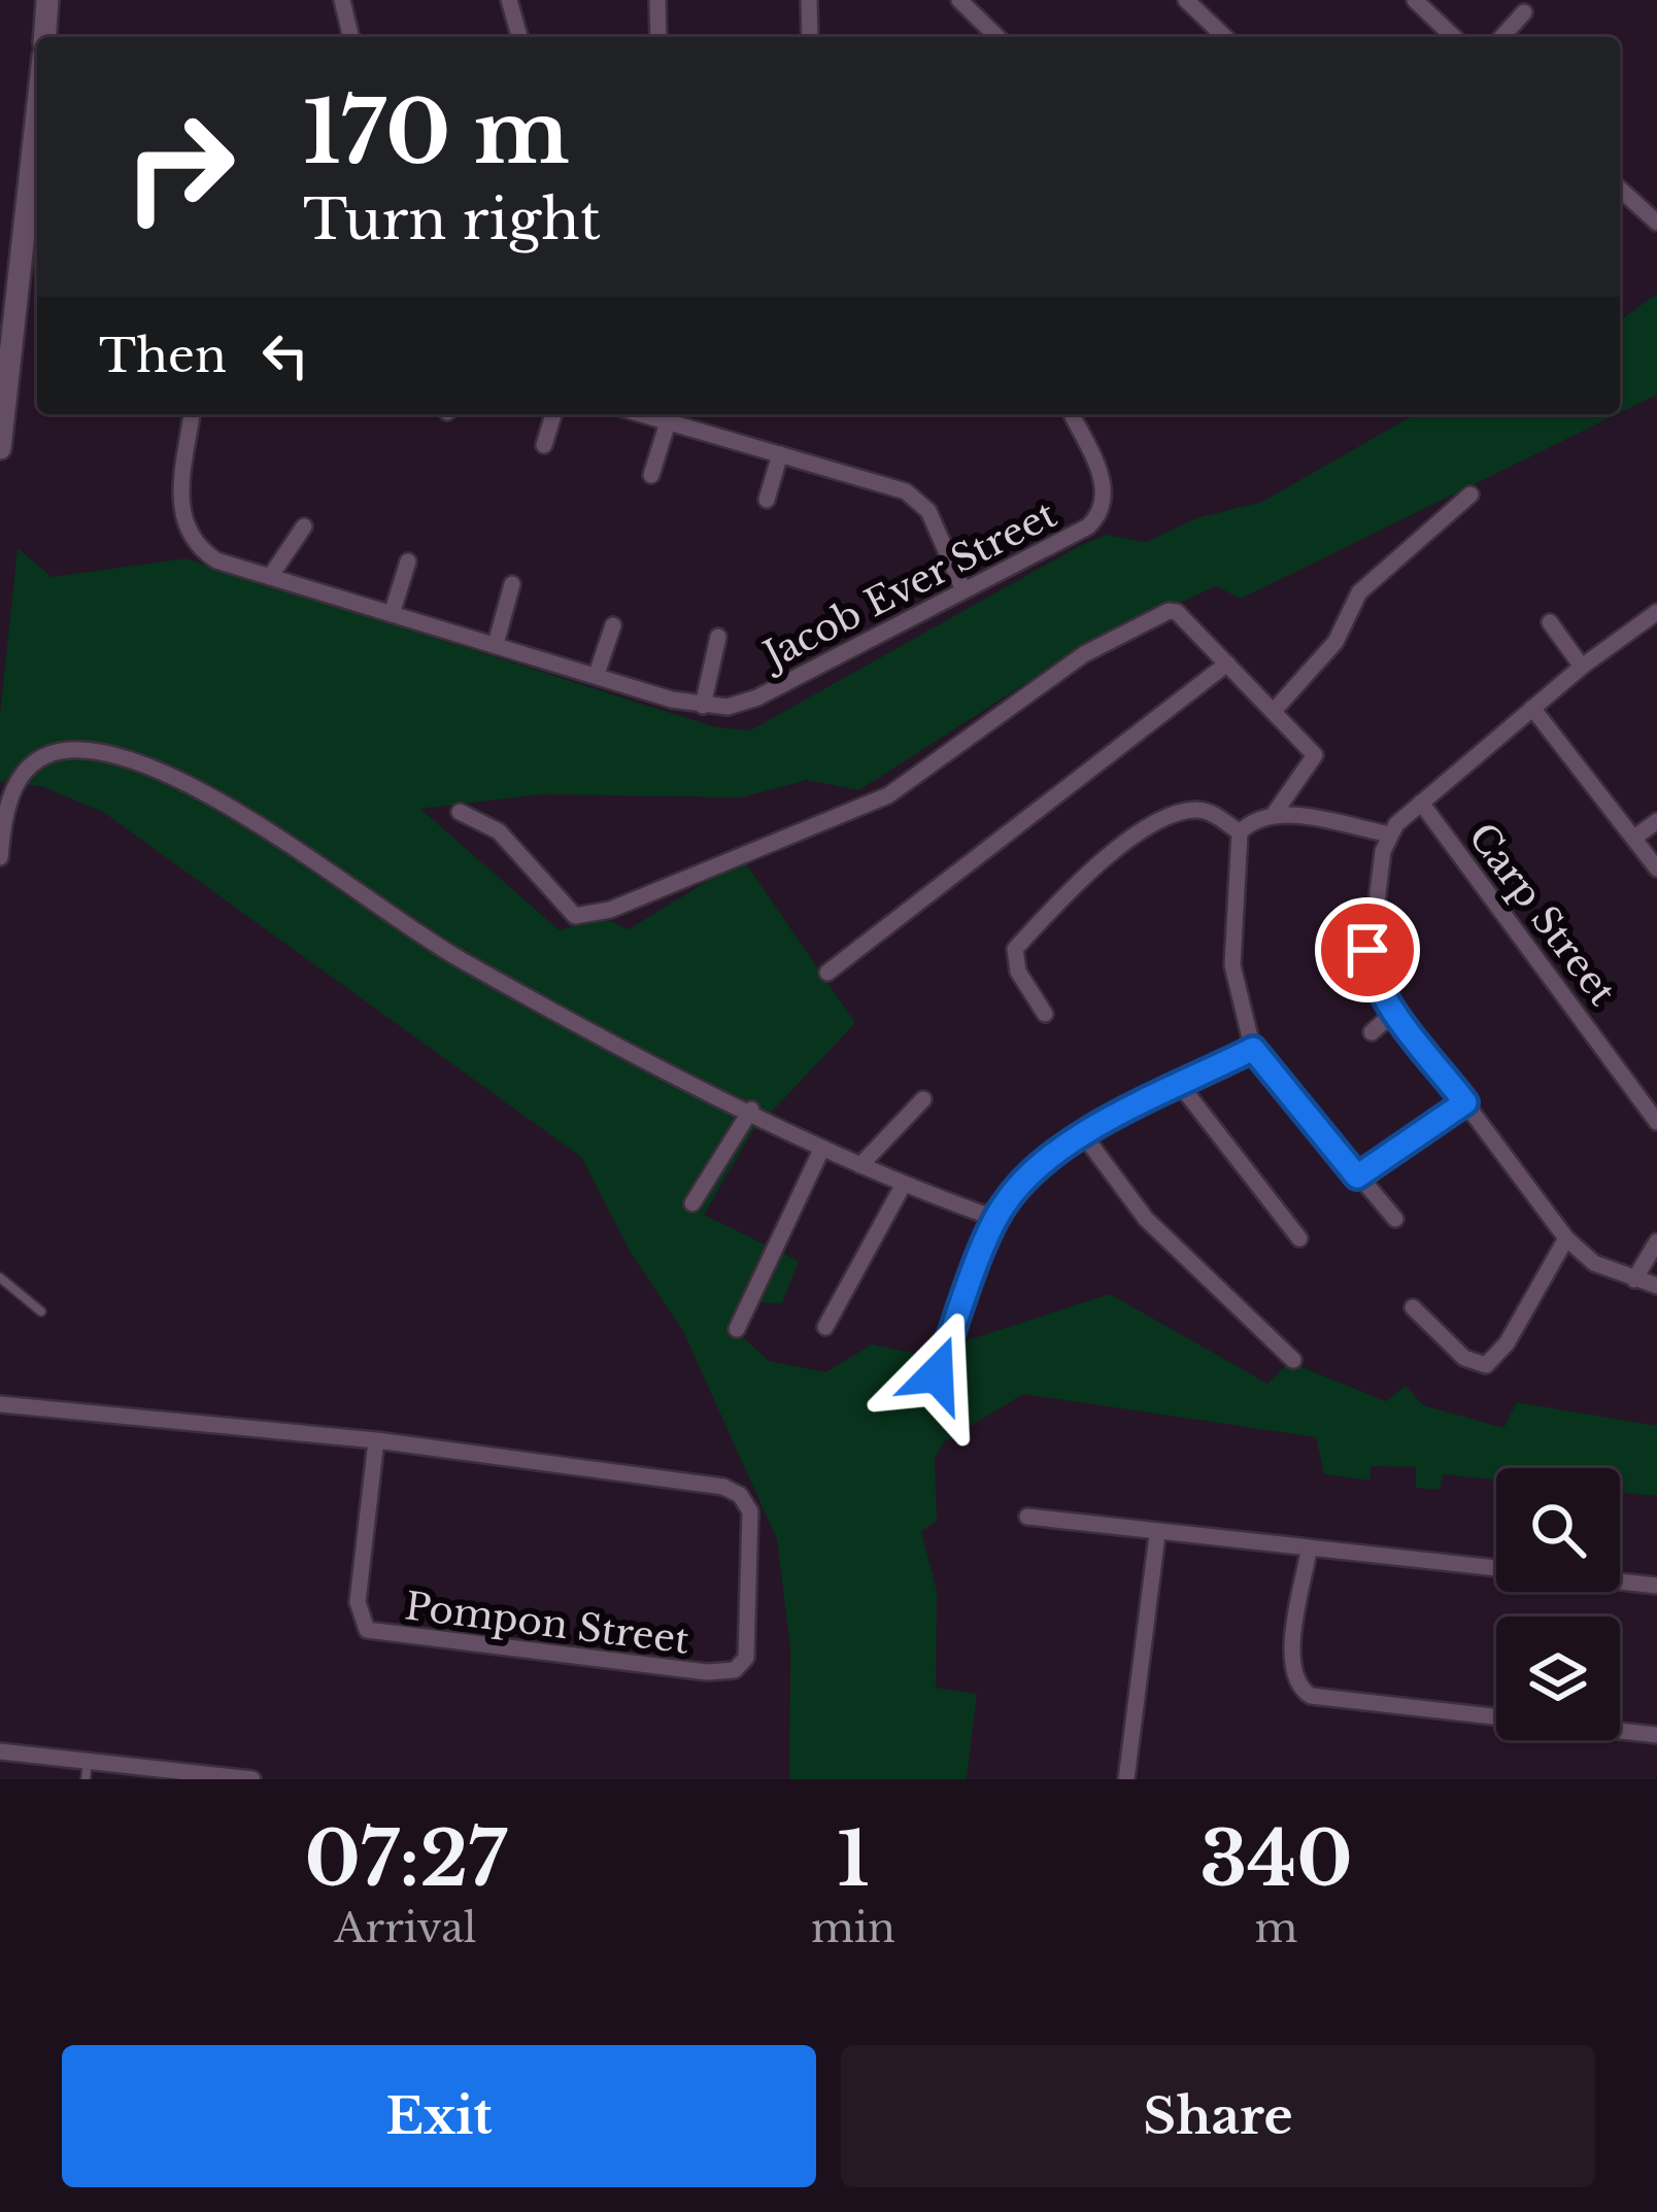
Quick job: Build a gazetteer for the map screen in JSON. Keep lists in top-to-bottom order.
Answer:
{
  "streets": {
    "street": ["Jacob Ever Street", "Carp Street", "Pompon Street"]
  },
  "page": {
    "turn": ["170 m", "Turn right"],
    "then": "Then",
    "eta": [
      "07:27",
      "Arrival",
      "1",
      "min",
      "340",
      "m"
    ],
    "buttons": ["Exit", "Share"]
  }
}
